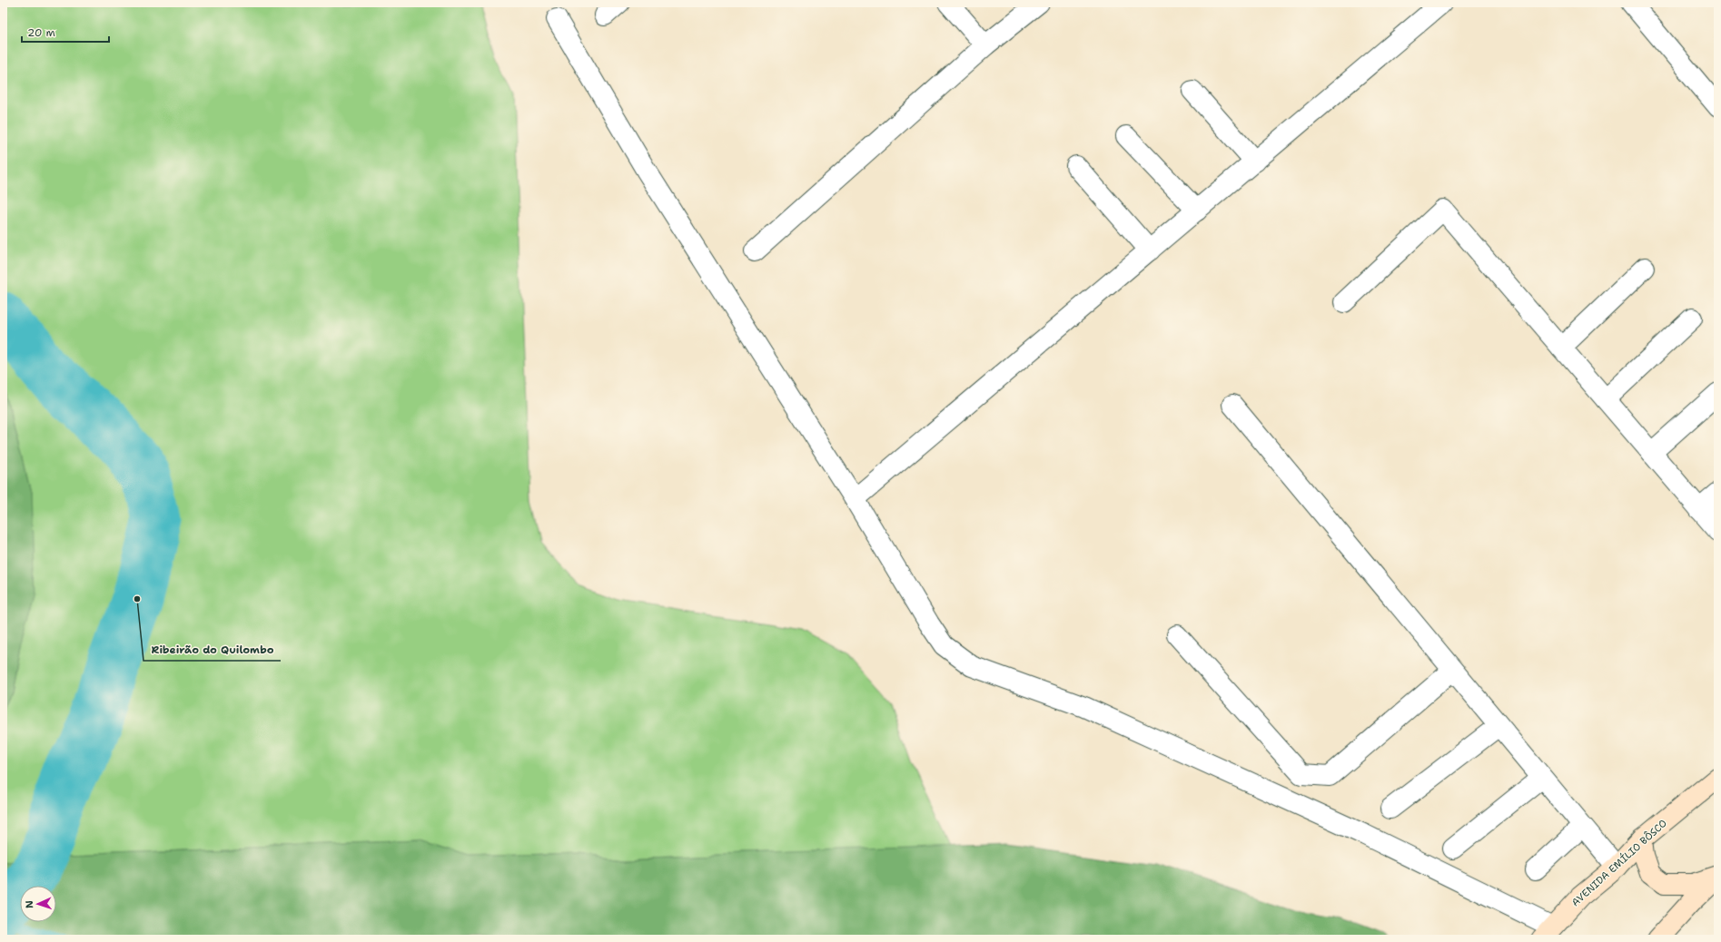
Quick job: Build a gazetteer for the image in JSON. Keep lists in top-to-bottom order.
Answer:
{
  "streets": {
    "main road": ["AVENIDA EMÍLIO BÔSCO"]
  },
  "places": ["Ribeirão do Quilombo"],
  "scale_bar": "20 m",
  "north": "left"
}
